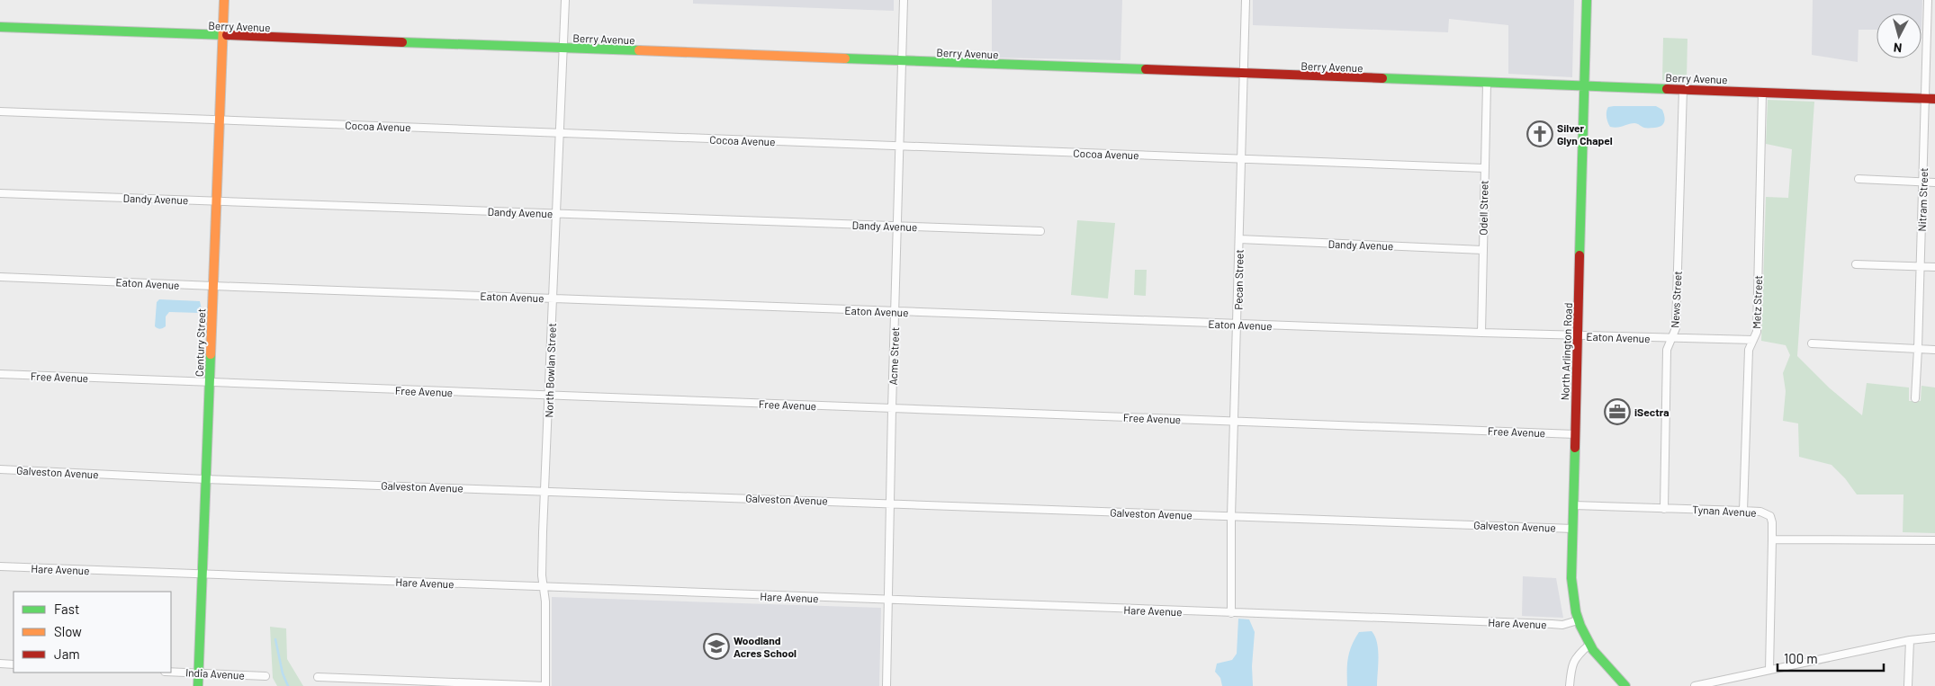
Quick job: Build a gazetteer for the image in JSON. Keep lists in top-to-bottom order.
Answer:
{
  "streets": {
    "street": [
      "Berry Avenue",
      "Cocoa Avenue",
      "Dandy Avenue",
      "Nitram Street",
      "Odell Street",
      "Pecan Street",
      "Eaton Avenue",
      "News Street",
      "Metz Street",
      "Century Street",
      "North Arlington Road",
      "Acme Street",
      "North Bowlan Street",
      "Free Avenue",
      "Galveston Avenue",
      "Tynan Avenue",
      "Hare Avenue",
      "India Avenue"
    ]
  },
  "crossings": [
    ["Berry Avenue", "Nitram Street"],
    ["Berry Avenue", "Odell Street"],
    ["Berry Avenue", "Pecan Street"],
    ["Berry Avenue", "News Street"],
    ["Berry Avenue", "Metz Street"],
    ["Berry Avenue", "Century Street"],
    ["Berry Avenue", "North Arlington Road"],
    ["Berry Avenue", "Acme Street"],
    ["Berry Avenue", "North Bowlan Street"],
    ["Cocoa Avenue", "Odell Street"],
    ["Cocoa Avenue", "Pecan Street"],
    ["Cocoa Avenue", "Century Street"],
    ["Cocoa Avenue", "Acme Street"],
    ["Cocoa Avenue", "North Bowlan Street"],
    ["Dandy Avenue", "Odell Street"],
    ["Dandy Avenue", "Pecan Street"],
    ["Dandy Avenue", "Century Street"],
    ["Dandy Avenue", "Acme Street"],
    ["Dandy Avenue", "North Bowlan Street"],
    ["Odell Street", "Eaton Avenue"],
    ["Pecan Street", "Eaton Avenue"],
    ["Pecan Street", "Free Avenue"],
    ["Pecan Street", "Galveston Avenue"],
    ["Pecan Street", "Hare Avenue"],
    ["Eaton Avenue", "News Street"],
    ["Eaton Avenue", "Metz Street"],
    ["Eaton Avenue", "Century Street"],
    ["Eaton Avenue", "North Arlington Road"],
    ["Eaton Avenue", "Acme Street"],
    ["Eaton Avenue", "North Bowlan Street"],
    ["News Street", "Tynan Avenue"],
    ["Metz Street", "Tynan Avenue"],
    ["Century Street", "Free Avenue"],
    ["Century Street", "Galveston Avenue"],
    ["Century Street", "Hare Avenue"],
    ["Century Street", "India Avenue"],
    ["North Arlington Road", "Free Avenue"],
    ["North Arlington Road", "Galveston Avenue"],
    ["North Arlington Road", "Tynan Avenue"],
    ["North Arlington Road", "Hare Avenue"],
    ["Acme Street", "Free Avenue"],
    ["Acme Street", "Galveston Avenue"],
    ["Acme Street", "Hare Avenue"],
    ["North Bowlan Street", "Free Avenue"],
    ["North Bowlan Street", "Galveston Avenue"],
    ["North Bowlan Street", "Hare Avenue"]
  ],
  "places": {
    "church": ["Silver Glyn Chapel"],
    "office": ["iSectra"],
    "school or university": ["Woodland Acres School"]
  },
  "legend": ["Fast", "Slow", "Jam"],
  "scale_bar": "100 m",
  "north": "bottom"
}
